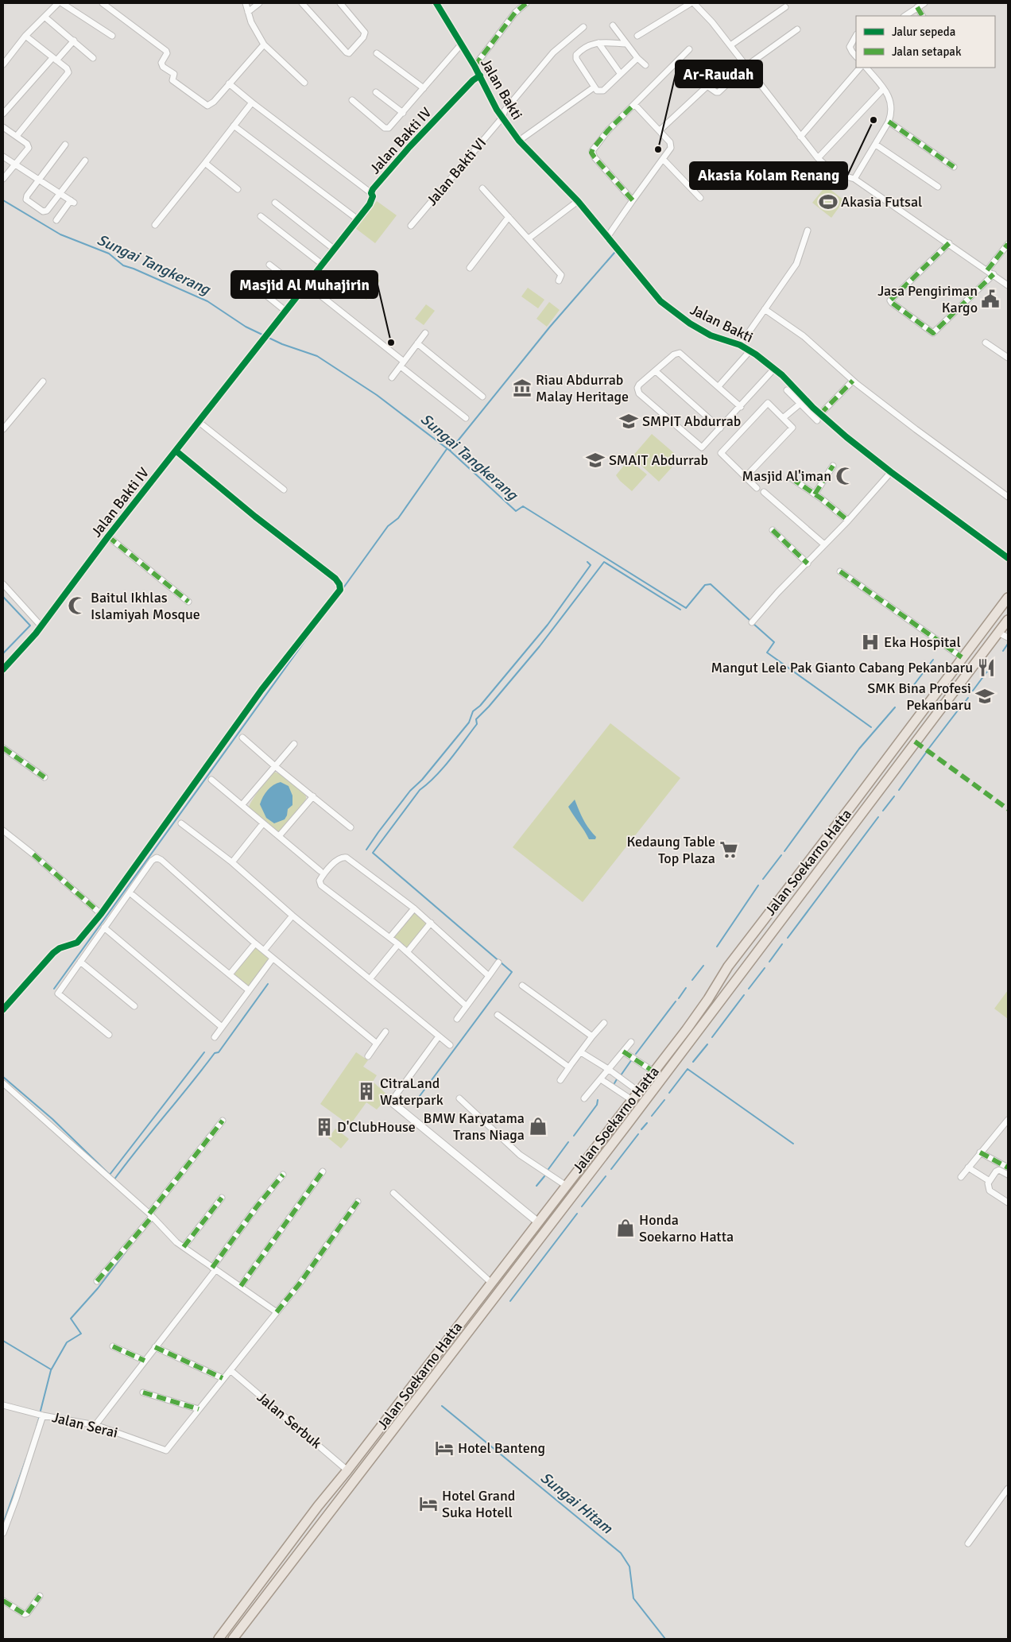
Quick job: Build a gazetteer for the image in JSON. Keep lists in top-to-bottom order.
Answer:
{
  "streets": {
    "main road": ["Jalan Soekarno Hatta"],
    "street": [
      "Jalan Bakti",
      "Jalan Bakti IV",
      "Jalan Bakti VI",
      "Jalan Serbuk",
      "Jalan Serai"
    ]
  },
  "crossings": [
    ["Jalan Bakti", "Jalan Bakti IV"],
    ["Jalan Bakti", "Jalan Bakti VI"],
    ["Jalan Soekarno Hatta", "Jalan Serbuk"]
  ],
  "water": ["Sungai Tangkerang", "Sungai Hitam"],
  "places": {
    "other": ["Akasia Kolam Renang", "Ar-Raudah", "Masjid Al Muhajirin"],
    "sports": ["Akasia Futsal"],
    "public building": ["Jasa Pengiriman Kargo"],
    "museum": ["Riau Abdurrab Malay Heritage"],
    "school or university": ["SMPIT Abdurrab", "SMAIT Abdurrab", "SMK Bina Profesi Pekanbaru"],
    "mosque": ["Masjid Al'iman", "Baitul Ikhlas Islamiyah Mosque"],
    "hospital": ["Eka Hospital"],
    "restaurant": ["Mangut Lele Pak Gianto Cabang Pekanbaru"],
    "supermarket": ["Kedaung Table Top Plaza"],
    "building": ["CitraLand Waterpark", "D'ClubHouse"],
    "shop": ["BMW Karyatama Trans Niaga", "Honda Soekarno Hatta"],
    "hotel": ["Hotel Banteng", "Hotel Grand Suka Hotell"]
  },
  "legend": ["Jalur sepeda", "Jalan setapak"]
}
